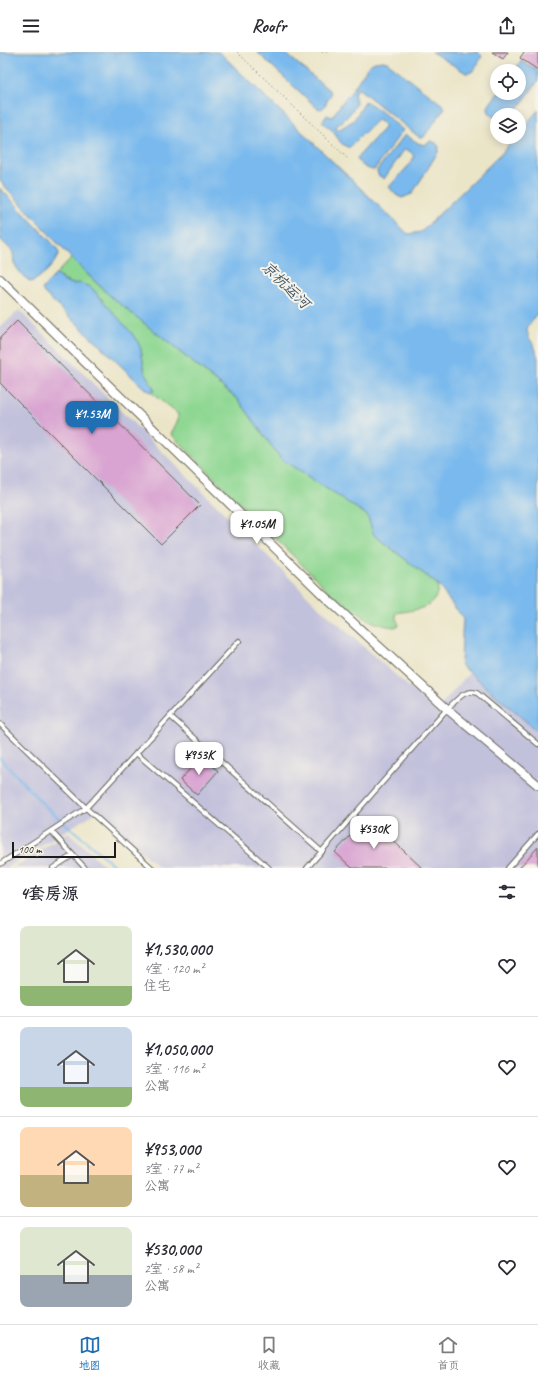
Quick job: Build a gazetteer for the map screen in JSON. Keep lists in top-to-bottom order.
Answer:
{
  "water": ["京杭运河"],
  "scale_bar": "100 m",
  "page": {
    "header": "Roofr",
    "price": [
      "¥1.53M",
      "¥1.05M",
      "¥953K",
      "¥530K"
    ],
    "scale": "100 m",
    "heading": "4套房源",
    "list": [
      {
        "name": "¥1,530,000",
        "note": "4室 · 120 m² · 住宅"
      },
      {
        "name": "¥1,050,000",
        "note": "3室 · 116 m² · 公寓"
      },
      {
        "name": "¥953,000",
        "note": "3室 · 77 m² · 公寓"
      },
      {
        "name": "¥530,000",
        "note": "2室 · 58 m² · 公寓"
      }
    ],
    "tabs": ["地图", "收藏", "首页"]
  }
}
